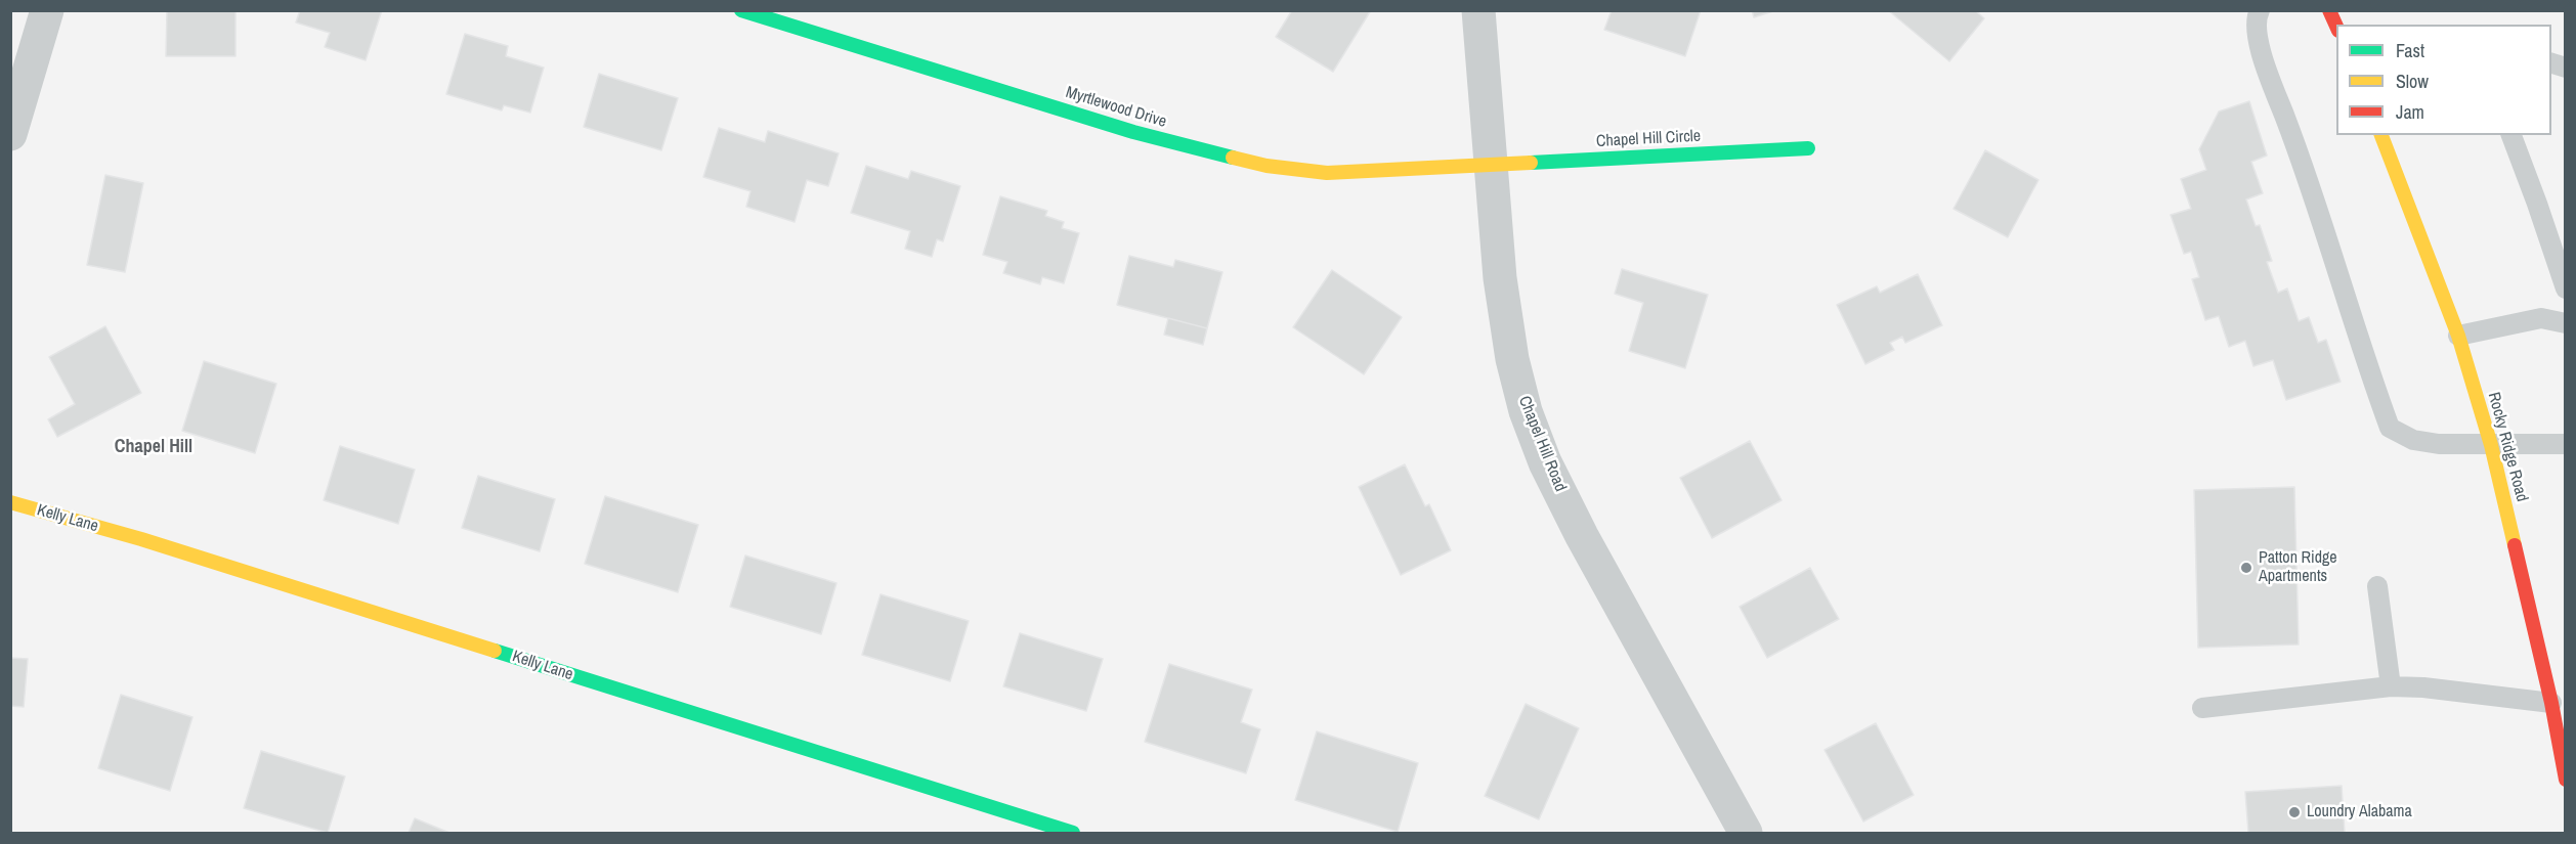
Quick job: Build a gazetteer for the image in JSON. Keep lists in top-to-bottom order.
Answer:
{
  "streets": {
    "street": [
      "Myrtlewood Drive",
      "Chapel Hill Circle",
      "Chapel Hill Road",
      "Rocky Ridge Road",
      "Kelly Lane"
    ]
  },
  "crossings": [
    ["Myrtlewood Drive", "Chapel Hill Circle"],
    ["Myrtlewood Drive", "Chapel Hill Road"],
    ["Chapel Hill Circle", "Chapel Hill Road"]
  ],
  "districts": ["Chapel Hill"],
  "places": ["Patton Ridge Apartments", "Loundry Alabama"],
  "legend": ["Fast", "Slow", "Jam"]
}
